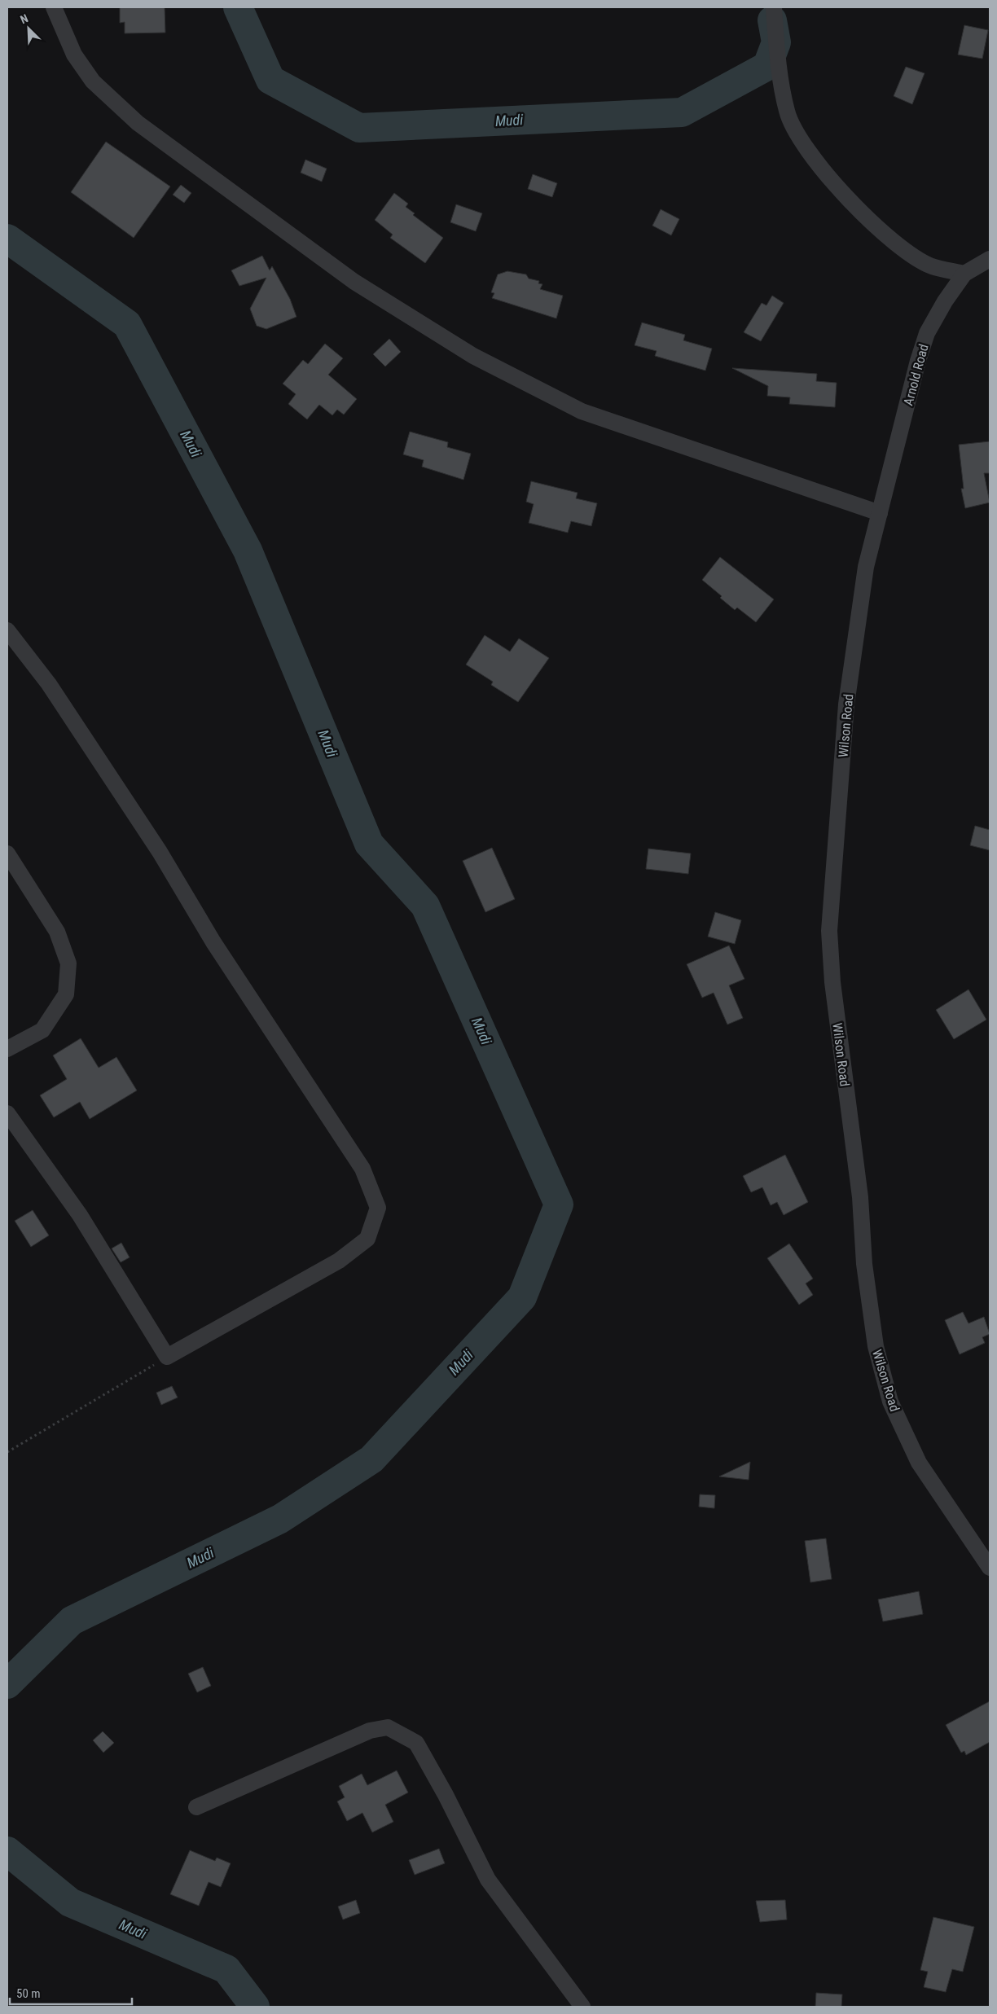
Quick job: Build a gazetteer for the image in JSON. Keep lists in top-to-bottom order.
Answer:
{
  "streets": {
    "street": ["Arnold Road", "Wilson Road"]
  },
  "crossings": [
    ["Arnold Road", "Wilson Road"]
  ],
  "water": ["Mudi"],
  "scale_bar": "50 m",
  "north": "top left"
}
